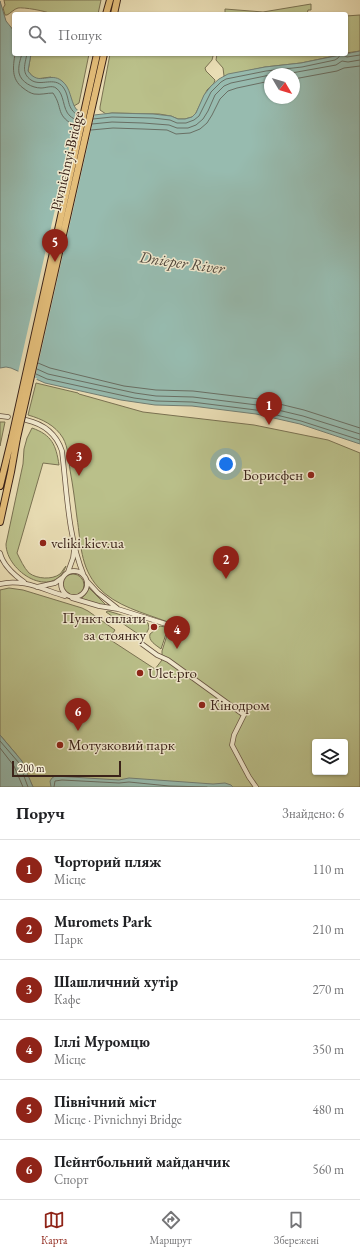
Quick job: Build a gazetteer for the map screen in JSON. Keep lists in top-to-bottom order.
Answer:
{
  "streets": {
    "main road": ["Pivnichnyi Bridge"]
  },
  "water": ["Dnieper River"],
  "places": [
    "Борисфен",
    "veliki.kiev.ua",
    "Пункт сплати за стоянку",
    "Ulet.pro",
    "Кінодром",
    "Мотузковий парк"
  ],
  "scale_bar": "200 m",
  "north": "bottom right",
  "page": {
    "search": "Пошук",
    "pins": [
      "5",
      "1",
      "3",
      "2",
      "4",
      "6"
    ],
    "scale": "200 m",
    "heading": ["Поруч", "Знайдено: 6"],
    "list": [
      {
        "mark": "1",
        "name": "Чорторий пляж",
        "note": "Місце",
        "value": "110 m"
      },
      {
        "mark": "2",
        "name": "Muromets Park",
        "note": "Парк",
        "value": "210 m"
      },
      {
        "mark": "3",
        "name": "Шашличний хутір",
        "note": "Кафе",
        "value": "270 m"
      },
      {
        "mark": "4",
        "name": "Іллі Муромцю",
        "note": "Місце",
        "value": "350 m"
      },
      {
        "mark": "5",
        "name": "Північний міст",
        "note": "Місце · Pivnichnyi Bridge",
        "value": "480 m"
      },
      {
        "mark": "6",
        "name": "Пейнтбольний майданчик",
        "note": "Спорт",
        "value": "560 m"
      }
    ],
    "nav": ["Карта", "Маршрут", "Збережені"]
  }
}
